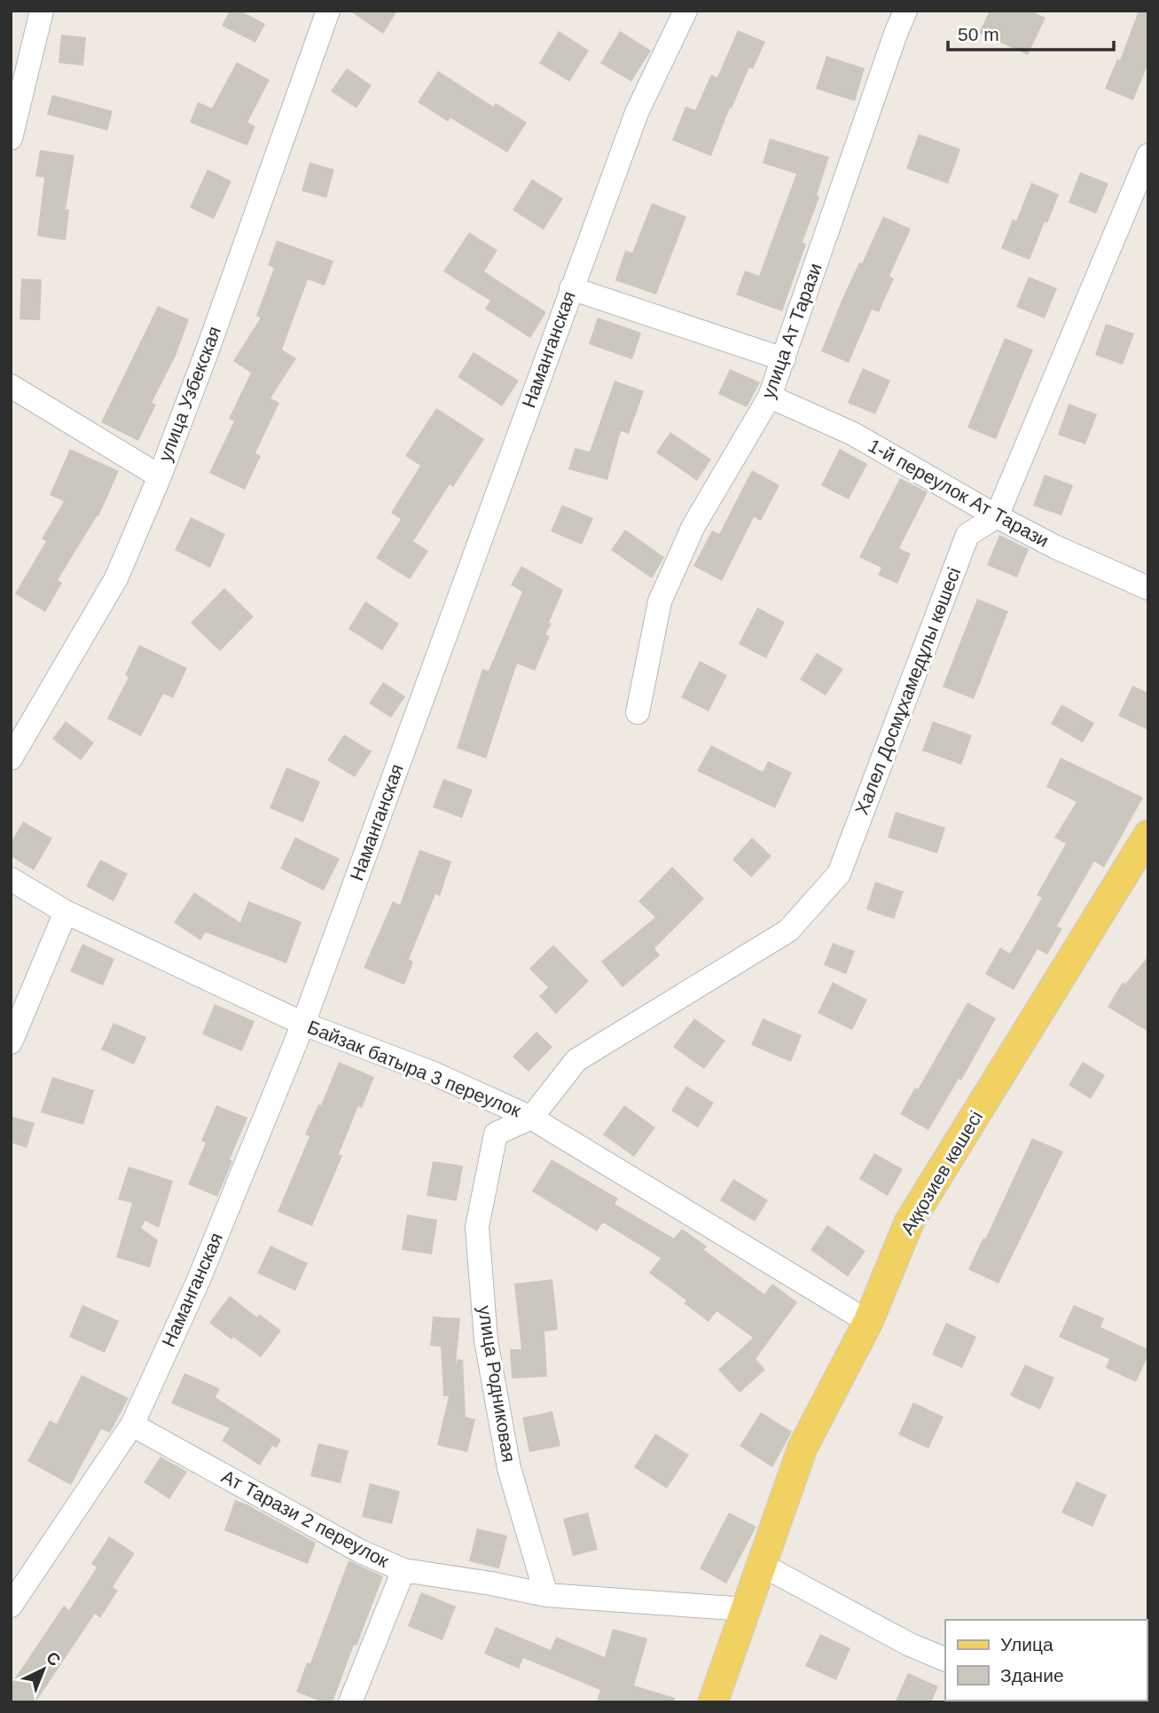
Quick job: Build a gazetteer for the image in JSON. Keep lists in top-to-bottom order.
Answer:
{
  "streets": {
    "main road": ["Аққозиев көшесі"],
    "street": [
      "улица Ат Тарази",
      "Наманганская",
      "улица Узбекская",
      "1-й переулок Ат Тарази",
      "Халел Досмұхамедұлы көшесі",
      "Байзак батыра 3 переулок",
      "улица Родниковая",
      "Ат Тарази 2 переулок"
    ]
  },
  "crossings": [
    ["улица Ат Тарази", "1-й переулок Ат Тарази"],
    ["Наманганская", "Байзак батыра 3 переулок"],
    ["Наманганская", "Ат Тарази 2 переулок"],
    ["1-й переулок Ат Тарази", "Халел Досмұхамедұлы көшесі"],
    ["Халел Досмұхамедұлы көшесі", "Байзак батыра 3 переулок"],
    ["Халел Досмұхамедұлы көшесі", "улица Родниковая"],
    ["Байзак батыра 3 переулок", "Аққозиев көшесі"],
    ["Байзак батыра 3 переулок", "улица Родниковая"],
    ["Аққозиев көшесі", "Ат Тарази 2 переулок"],
    ["улица Родниковая", "Ат Тарази 2 переулок"]
  ],
  "legend": ["Улица", "Здание"],
  "scale_bar": "50 m",
  "north": "top right"
}
